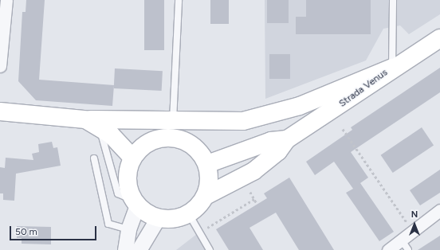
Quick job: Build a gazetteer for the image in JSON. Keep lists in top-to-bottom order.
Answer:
{
  "streets": {
    "main road": ["Strada Venus"]
  },
  "scale_bar": "50 m",
  "north": "top"
}
